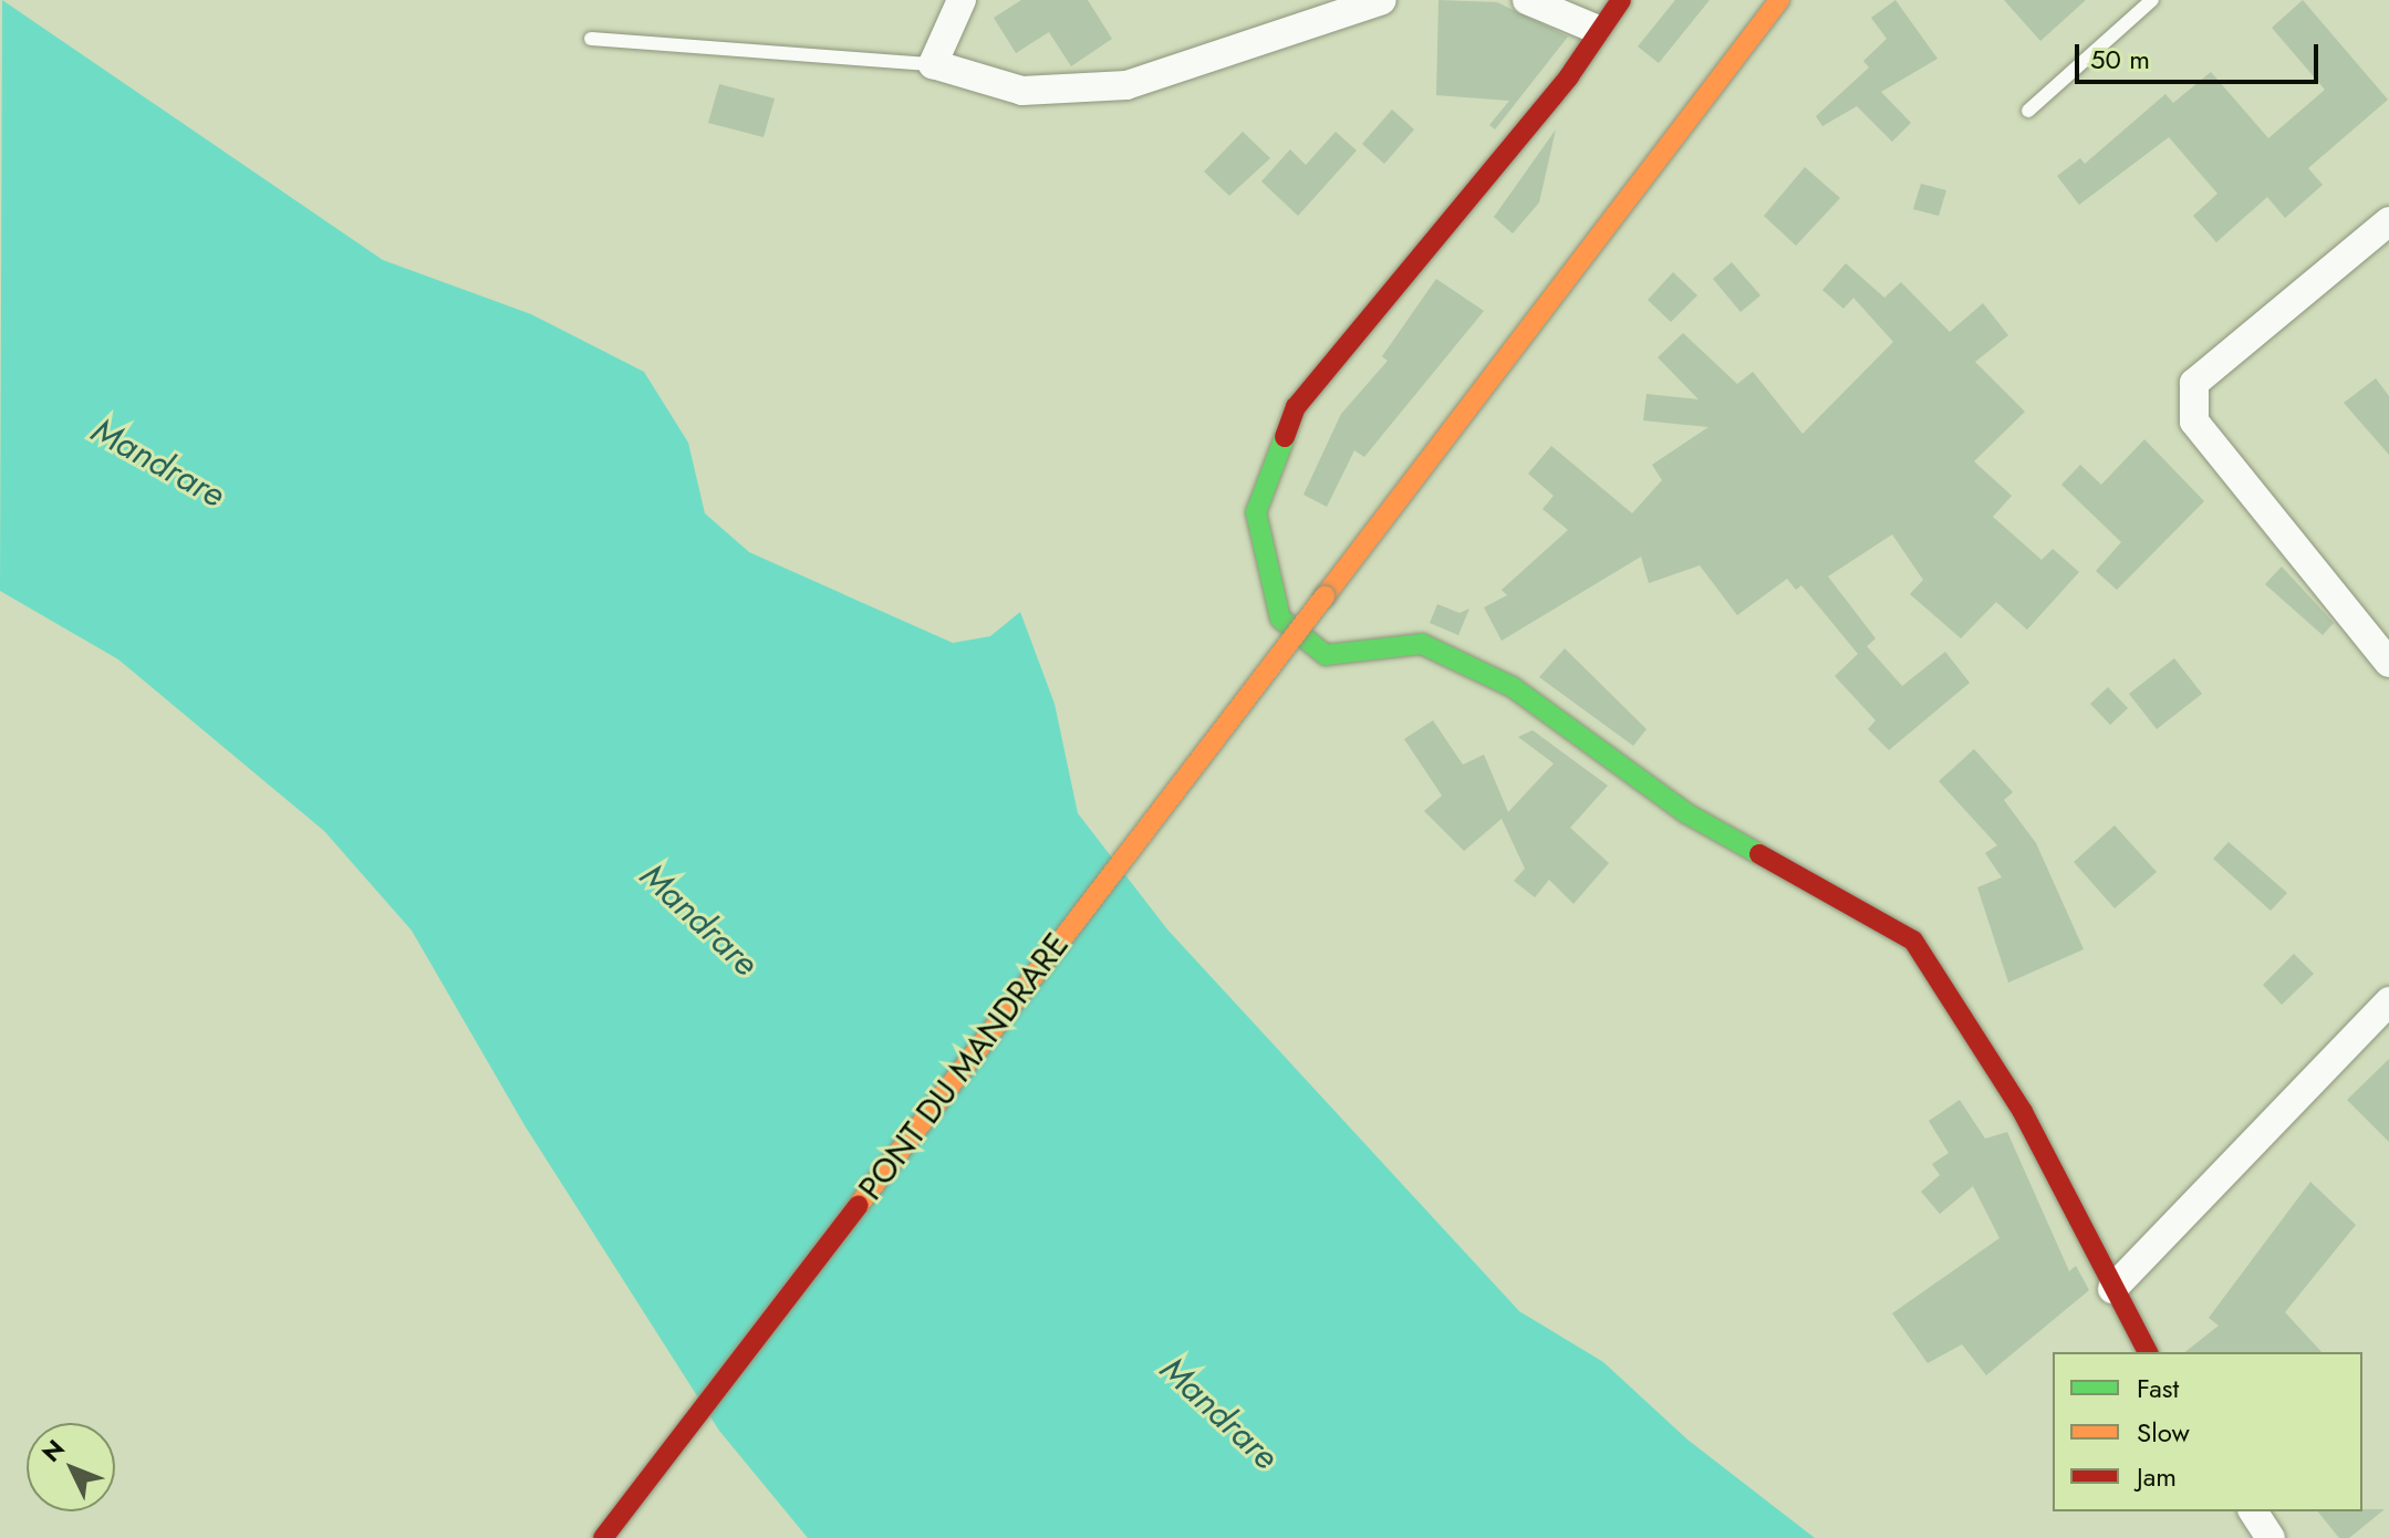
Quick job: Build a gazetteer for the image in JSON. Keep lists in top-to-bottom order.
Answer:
{
  "streets": {
    "street": ["PONT DU MANDRARE"]
  },
  "water": ["Mandrare"],
  "legend": ["Fast", "Slow", "Jam"],
  "scale_bar": "50 m",
  "north": "top left"
}
